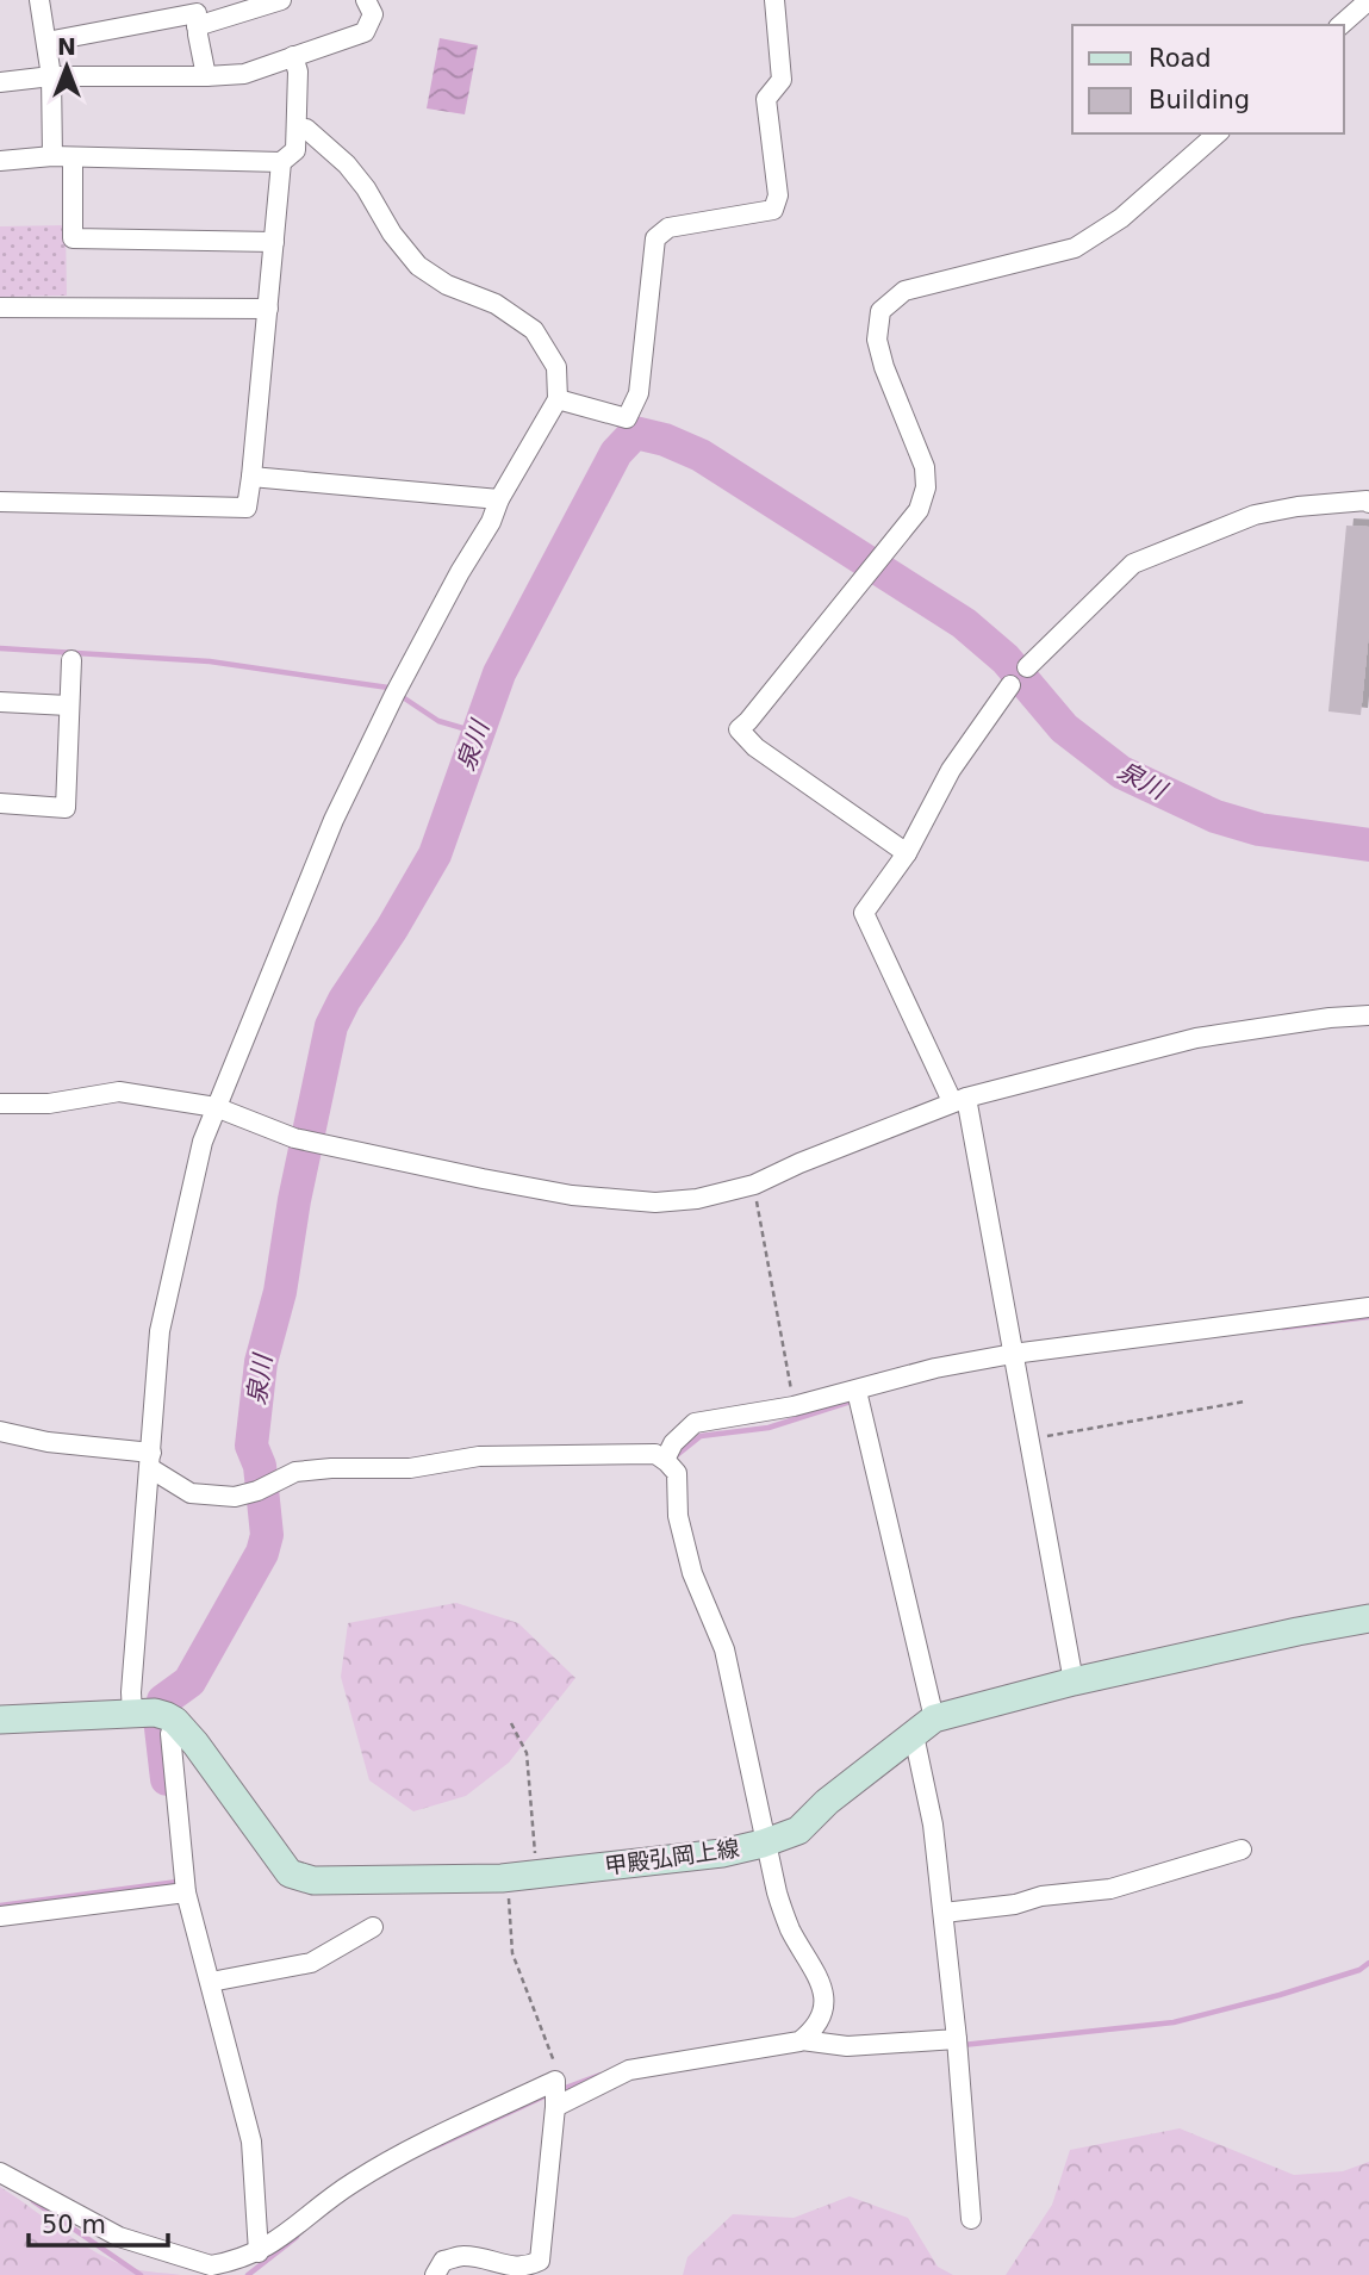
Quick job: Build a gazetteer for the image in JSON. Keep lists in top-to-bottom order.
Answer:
{
  "streets": {
    "main road": ["甲殿弘岡上線"]
  },
  "water": ["泉川"],
  "legend": ["Road", "Building"],
  "scale_bar": "50 m",
  "north": "top"
}
